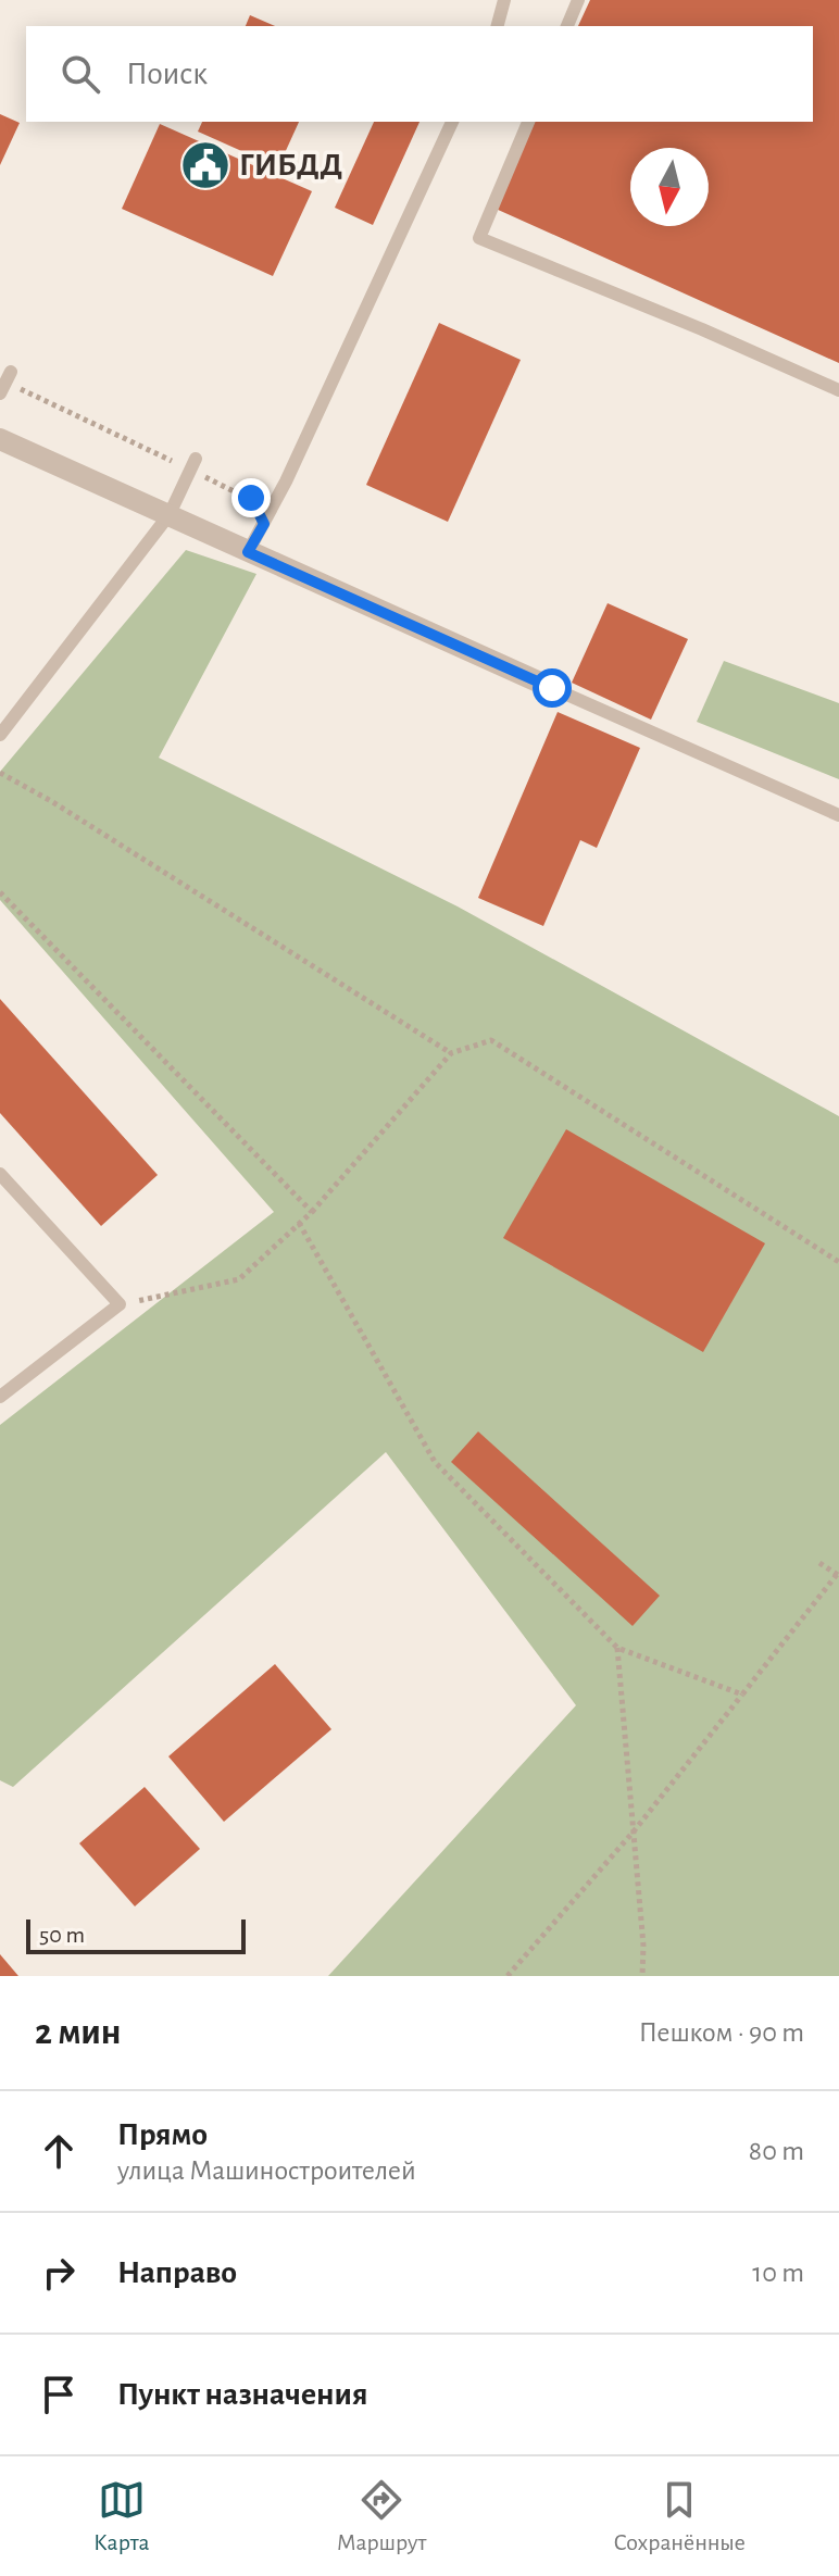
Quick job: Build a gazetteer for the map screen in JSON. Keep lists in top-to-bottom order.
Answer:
{
  "places": {
    "public building": ["ГИБДД"]
  },
  "scale_bar": "50 m",
  "north": "bottom",
  "page": {
    "search": "Поиск",
    "scale": "50 m",
    "heading": ["2 мин", "Пешком · 90 m"],
    "list": [
      ["Прямо", "улица Машиностроителей", "80 m"],
      ["Направо", "10 m"],
      "Пункт назначения"
    ],
    "nav": ["Карта", "Маршрут", "Сохранённые"]
  }
}
